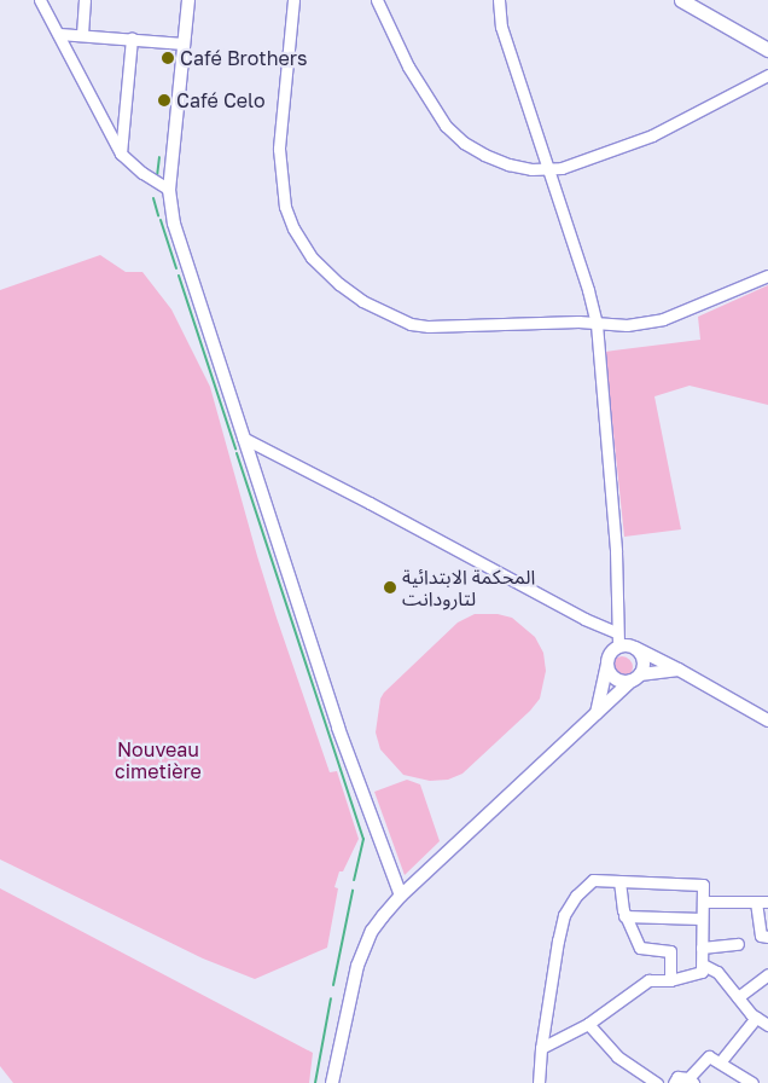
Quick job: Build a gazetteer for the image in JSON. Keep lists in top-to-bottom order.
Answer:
{
  "parks": ["Nouveau cimetière"],
  "places": ["Café Brothers", "Café Celo", "المحكمة الابتدائية لتارودانت"]
}
